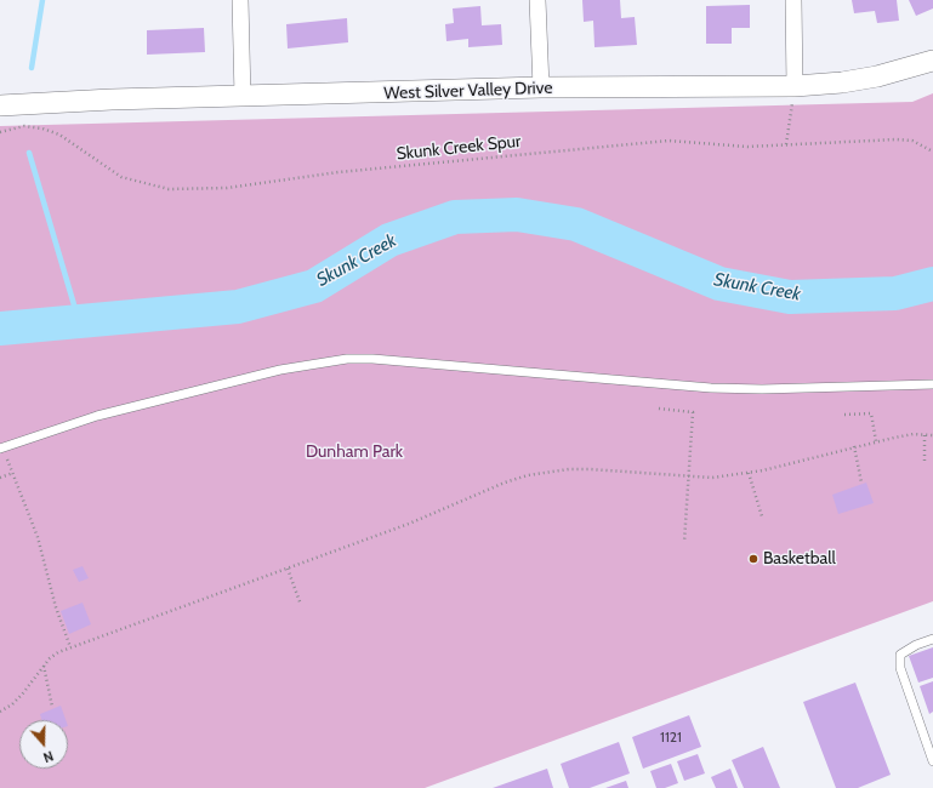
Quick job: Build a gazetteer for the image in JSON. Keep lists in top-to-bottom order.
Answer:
{
  "streets": {
    "street": ["West Silver Valley Drive"],
    "path": ["Skunk Creek Spur"]
  },
  "water": ["Skunk Creek"],
  "parks": ["Dunham Park"],
  "places": ["Basketball"],
  "house_numbers": ["1121"],
  "north": "bottom"
}
